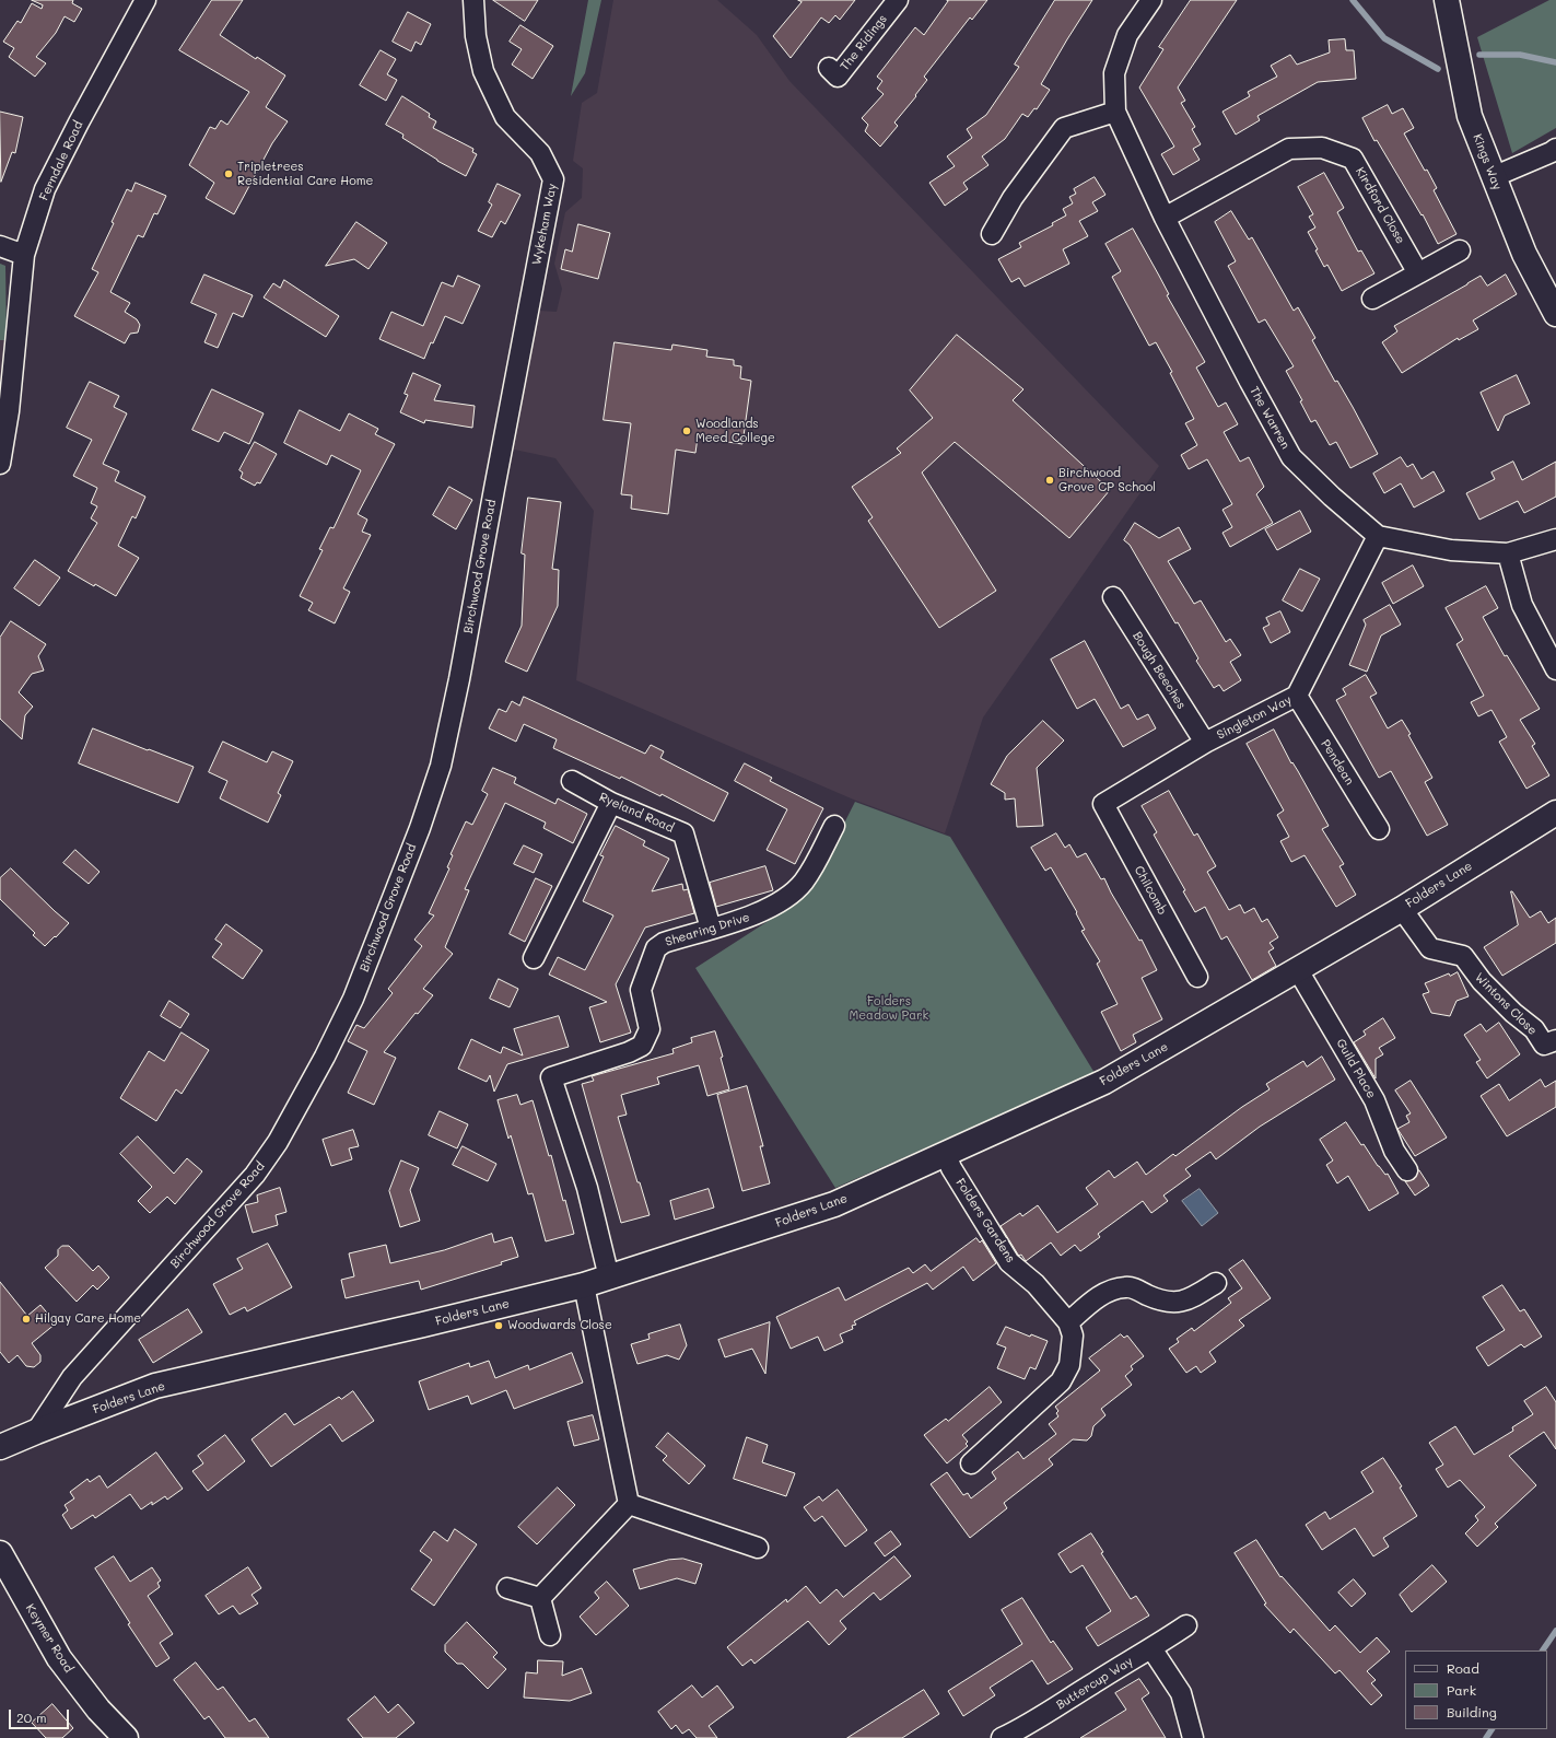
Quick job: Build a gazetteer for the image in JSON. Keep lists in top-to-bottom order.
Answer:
{
  "streets": {
    "main road": ["Kings Way", "Folders Lane", "Keymer Road"],
    "street": [
      "The Ridings",
      "Ferndale Road",
      "Kirdford Close",
      "Wykeham Way",
      "The Warren",
      "Birchwood Grove Road",
      "Bough Beeches",
      "Singleton Way",
      "Pendean",
      "Ryeland Road",
      "Chilcomb",
      "Shearing Drive",
      "Wintons Close",
      "Guild Place",
      "Folders Gardens",
      "Buttercup Way"
    ]
  },
  "crossings": [
    ["Kirdford Close", "The Warren"],
    ["Wykeham Way", "Birchwood Grove Road"],
    ["The Warren", "Singleton Way"],
    ["Birchwood Grove Road", "Folders Lane"],
    ["Bough Beeches", "Singleton Way"],
    ["Singleton Way", "Pendean"],
    ["Singleton Way", "Chilcomb"],
    ["Ryeland Road", "Shearing Drive"],
    ["Folders Lane", "Shearing Drive"],
    ["Folders Lane", "Wintons Close"],
    ["Folders Lane", "Guild Place"],
    ["Folders Lane", "Folders Gardens"]
  ],
  "parks": ["Folders Meadow Park"],
  "places": [
    "Tripletrees Residential Care Home",
    "Woodlands Meed College",
    "Birchwood Grove CP School",
    "Hilgay Care Home",
    "Woodwards Close"
  ],
  "legend": ["Road", "Park", "Building"],
  "scale_bar": "20 m"
}
